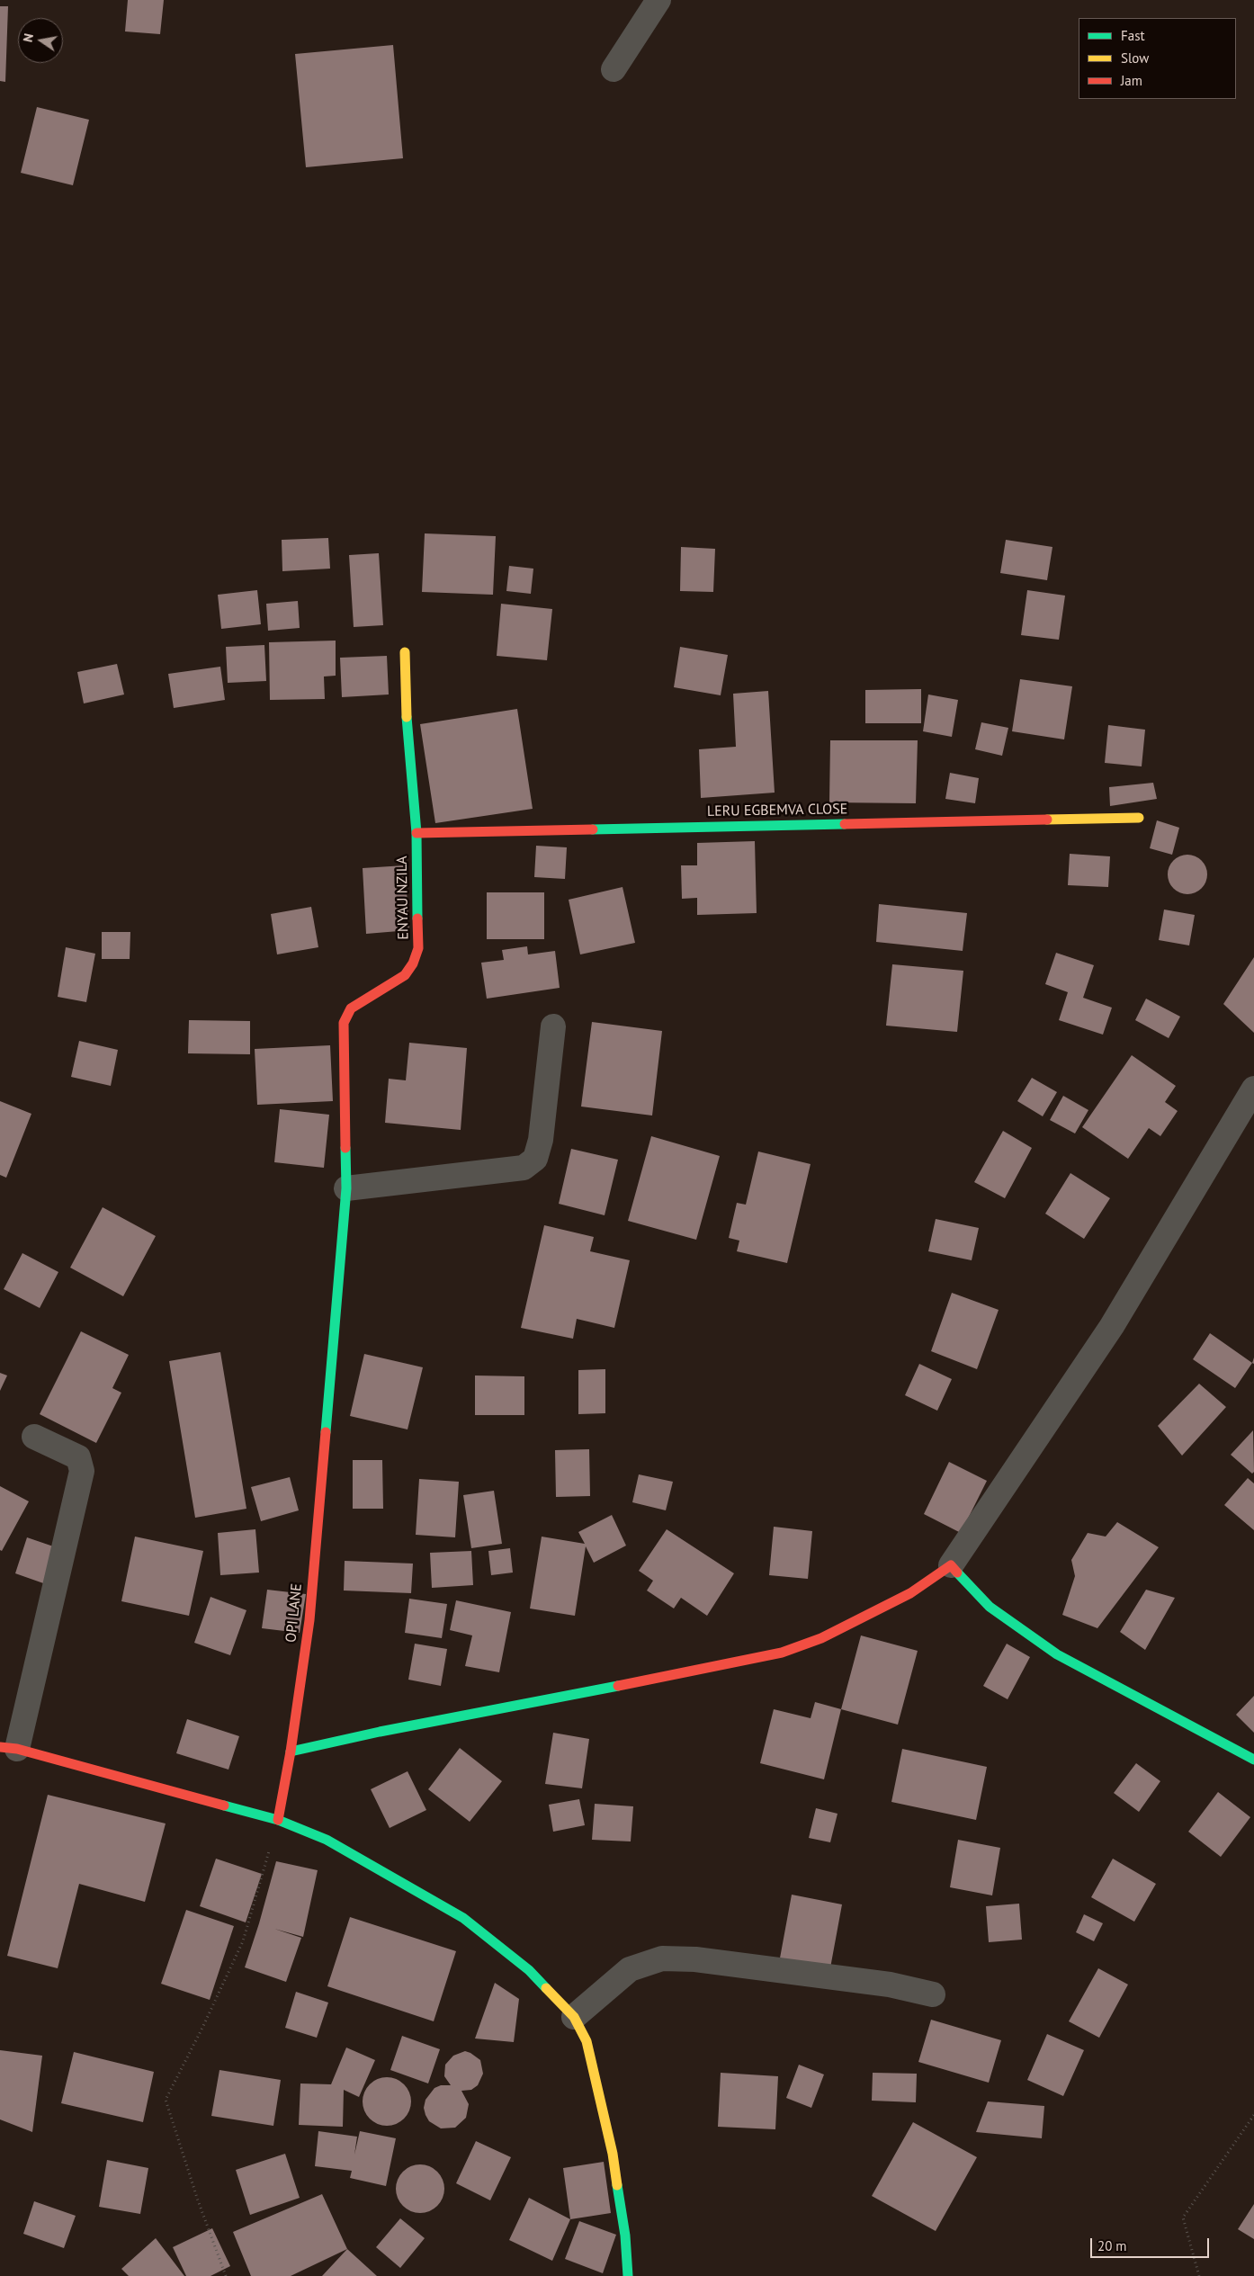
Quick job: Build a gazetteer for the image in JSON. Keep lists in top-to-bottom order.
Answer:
{
  "streets": {
    "street": ["LERU EGBEMVA CLOSE", "ENYAU NZILA", "OPI LANE"]
  },
  "crossings": [
    ["LERU EGBEMVA CLOSE", "ENYAU NZILA"],
    ["ENYAU NZILA", "OPI LANE"]
  ],
  "legend": ["Fast", "Slow", "Jam"],
  "scale_bar": "20 m",
  "north": "left"
}
